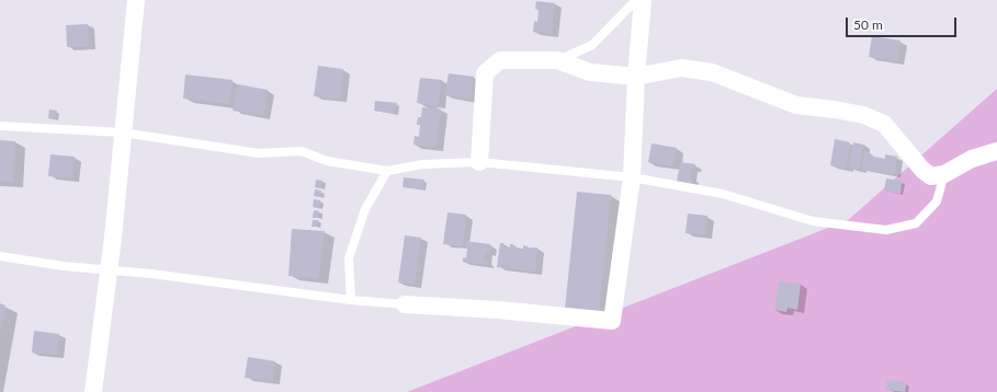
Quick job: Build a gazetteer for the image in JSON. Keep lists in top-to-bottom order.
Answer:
{
  "scale_bar": "50 m"
}
